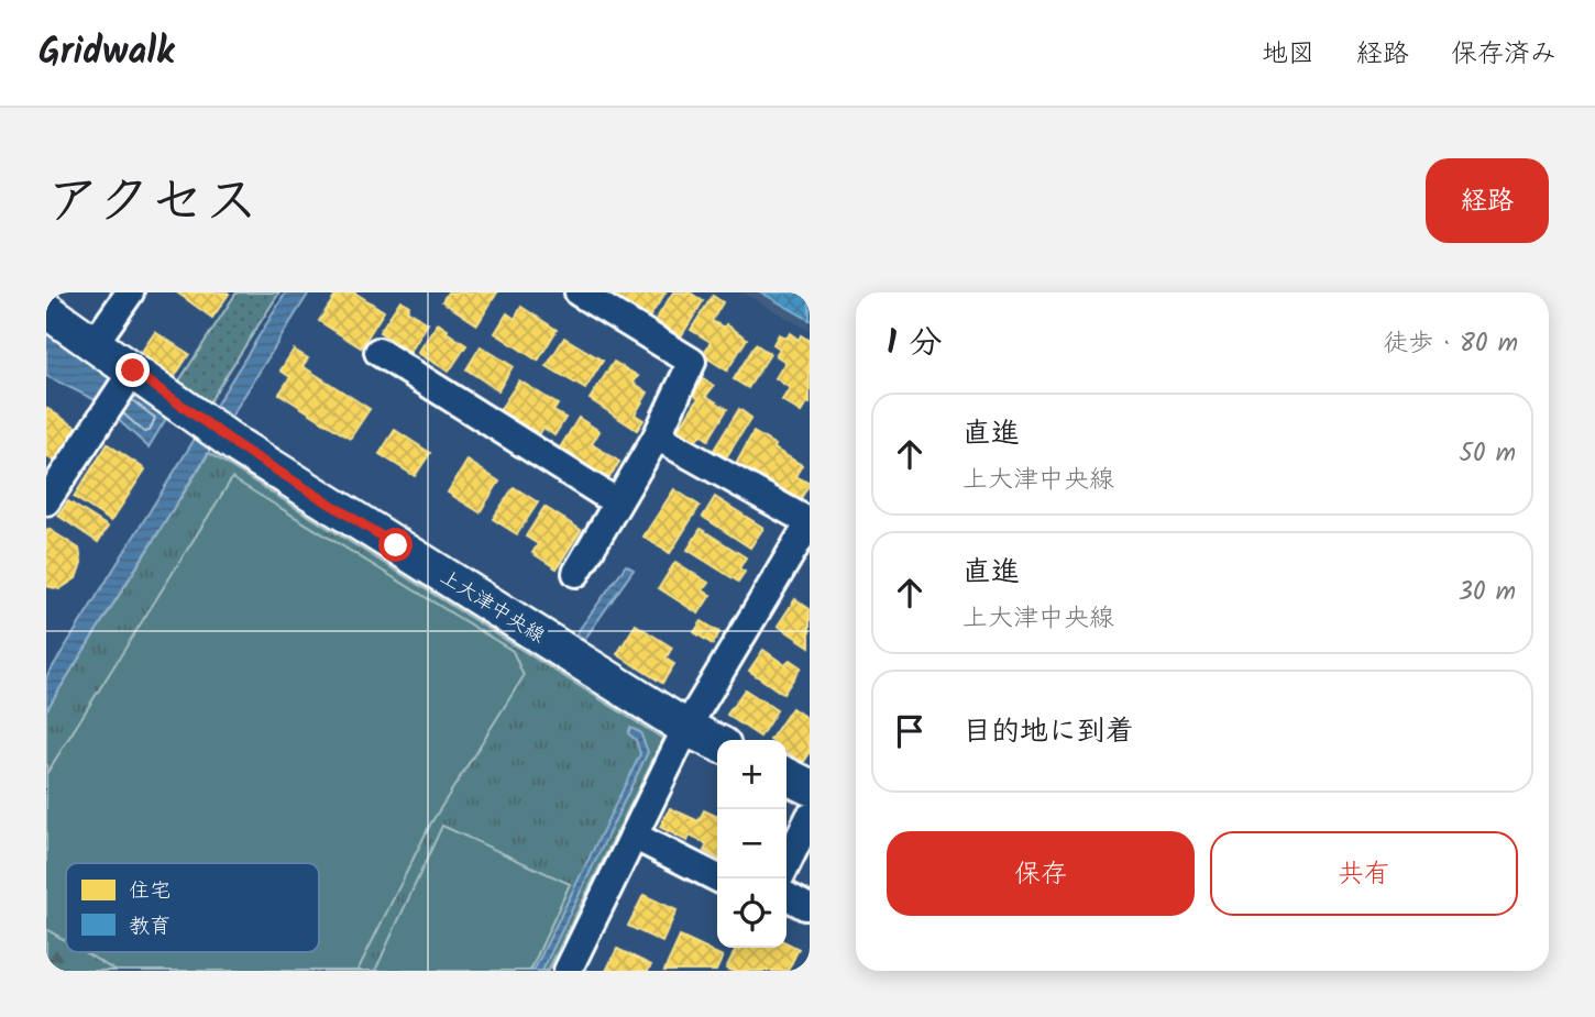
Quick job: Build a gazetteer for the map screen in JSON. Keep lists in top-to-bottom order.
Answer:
{
  "streets": {
    "street": ["上大津中央線"]
  },
  "legend": ["住宅", "教育"],
  "page": {
    "header": "Gridwalk",
    "nav": ["地図", "経路", "保存済み"],
    "title": "アクセス",
    "buttons": [
      "経路",
      ["保存", "共有"]
    ],
    "heading": ["1 分", "徒歩 · 80 m"],
    "list": [
      ["直進", "上大津中央線", "50 m"],
      ["直進", "上大津中央線", "30 m"],
      "目的地に到着"
    ],
    "map_buttons": ["+", "−"]
  }
}
